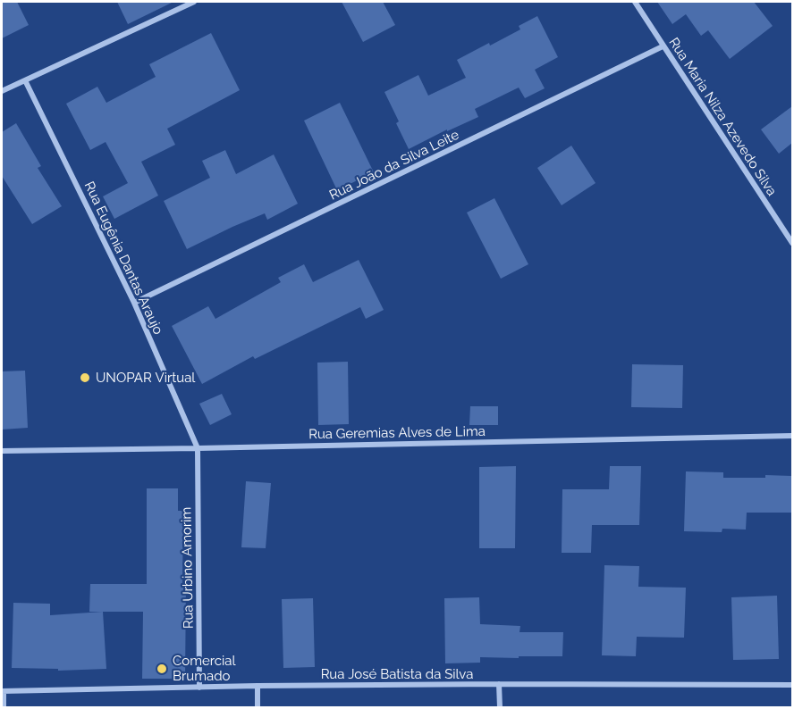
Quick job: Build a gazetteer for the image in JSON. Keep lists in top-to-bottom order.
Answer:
{
  "streets": {
    "street": [
      "Rua Maria Nilza Azevedo Silva",
      "Rua João da Silva Leite",
      "Rua Eugênia Dantas Araujo",
      "Rua Geremias Alves de Lima",
      "Rua Urbino Amorim",
      "Rua José Batista da Silva"
    ]
  },
  "crossings": [
    ["Rua Maria Nilza Azevedo Silva", "Rua João da Silva Leite"],
    ["Rua João da Silva Leite", "Rua Eugênia Dantas Araujo"],
    ["Rua Eugênia Dantas Araujo", "Rua Geremias Alves de Lima"],
    ["Rua Eugênia Dantas Araujo", "Rua Urbino Amorim"],
    ["Rua Geremias Alves de Lima", "Rua Urbino Amorim"],
    ["Rua Urbino Amorim", "Rua José Batista da Silva"]
  ],
  "places": ["UNOPAR Virtual", "Comercial Brumado"]
}
